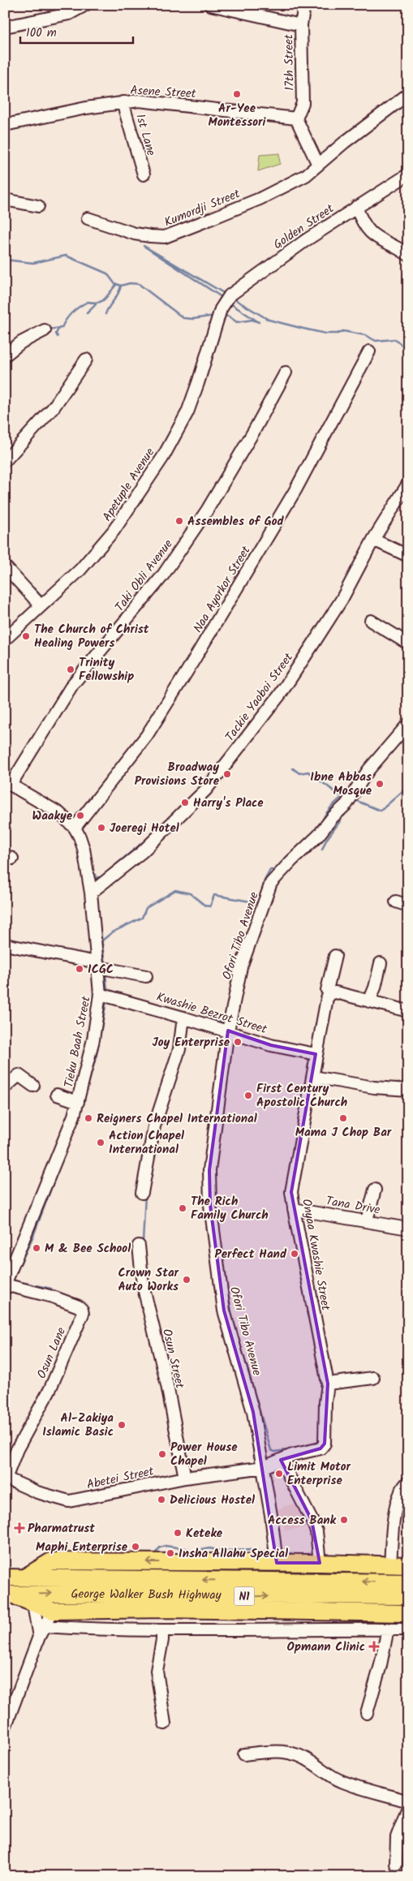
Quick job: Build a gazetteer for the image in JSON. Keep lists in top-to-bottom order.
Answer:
{
  "streets": {
    "highway": ["George Walker Bush Highway", "N1"],
    "street": [
      "17th Street",
      "Asene Street",
      "1st Lane",
      "Kumordji Street",
      "Golden Street",
      "Apetuple Avenue",
      "Taki Obli Avenue",
      "Naa Ayorkor Street",
      "Tackie Yaoboi Street",
      "Ofori Tibo Avenue",
      "Kwashie Bezrot Street",
      "Tieku Baah Street",
      "Tana Drive",
      "Onyaa Kwashie Street",
      "Osun Lane",
      "Osun Street",
      "Abetei Street"
    ]
  },
  "crossings": [
    ["17th Street", "Asene Street"],
    ["Asene Street", "1st Lane"],
    ["Golden Street", "Apetuple Avenue"],
    ["Taki Obli Avenue", "Tieku Baah Street"],
    ["Naa Ayorkor Street", "Tieku Baah Street"],
    ["Tackie Yaoboi Street", "Tieku Baah Street"],
    ["Ofori Tibo Avenue", "Kwashie Bezrot Street"],
    ["Ofori Tibo Avenue", "Abetei Street"],
    ["Kwashie Bezrot Street", "Tieku Baah Street"],
    ["Kwashie Bezrot Street", "Onyaa Kwashie Street"],
    ["Tieku Baah Street", "Osun Lane"],
    ["Tana Drive", "Onyaa Kwashie Street"],
    ["Onyaa Kwashie Street", "Abetei Street"],
    ["Osun Lane", "Abetei Street"],
    ["Osun Street", "Abetei Street"]
  ],
  "places": {
    "other": [
      "Ar-Yee Montessori",
      "Assembles of God",
      "The Church of Christ Healing Powers",
      "Trinity Fellowship",
      "Broadway Provisions Store",
      "Ibne Abbas Mosque",
      "Harry's Place",
      "Waakye",
      "Joeregi Hotel",
      "ICGC",
      "Joy Enterprise",
      "First Century Apostolic Church",
      "Reigners Chapel International",
      "Mama J Chop Bar",
      "Action Chapel International",
      "The Rich Family Church",
      "M & Bee School",
      "Perfect Hand",
      "Crown Star Auto Works",
      "Al-Zakiya Islamic Basic",
      "Power House Chapel",
      "Limit Motor Enterprise",
      "Delicious Hostel",
      "Access Bank",
      "Keteke",
      "Maphi Enterprise",
      "Insha Allahu Special"
    ],
    "health": ["Pharmatrust", "Opmann Clinic"]
  },
  "scale_bar": "100 m"
}
